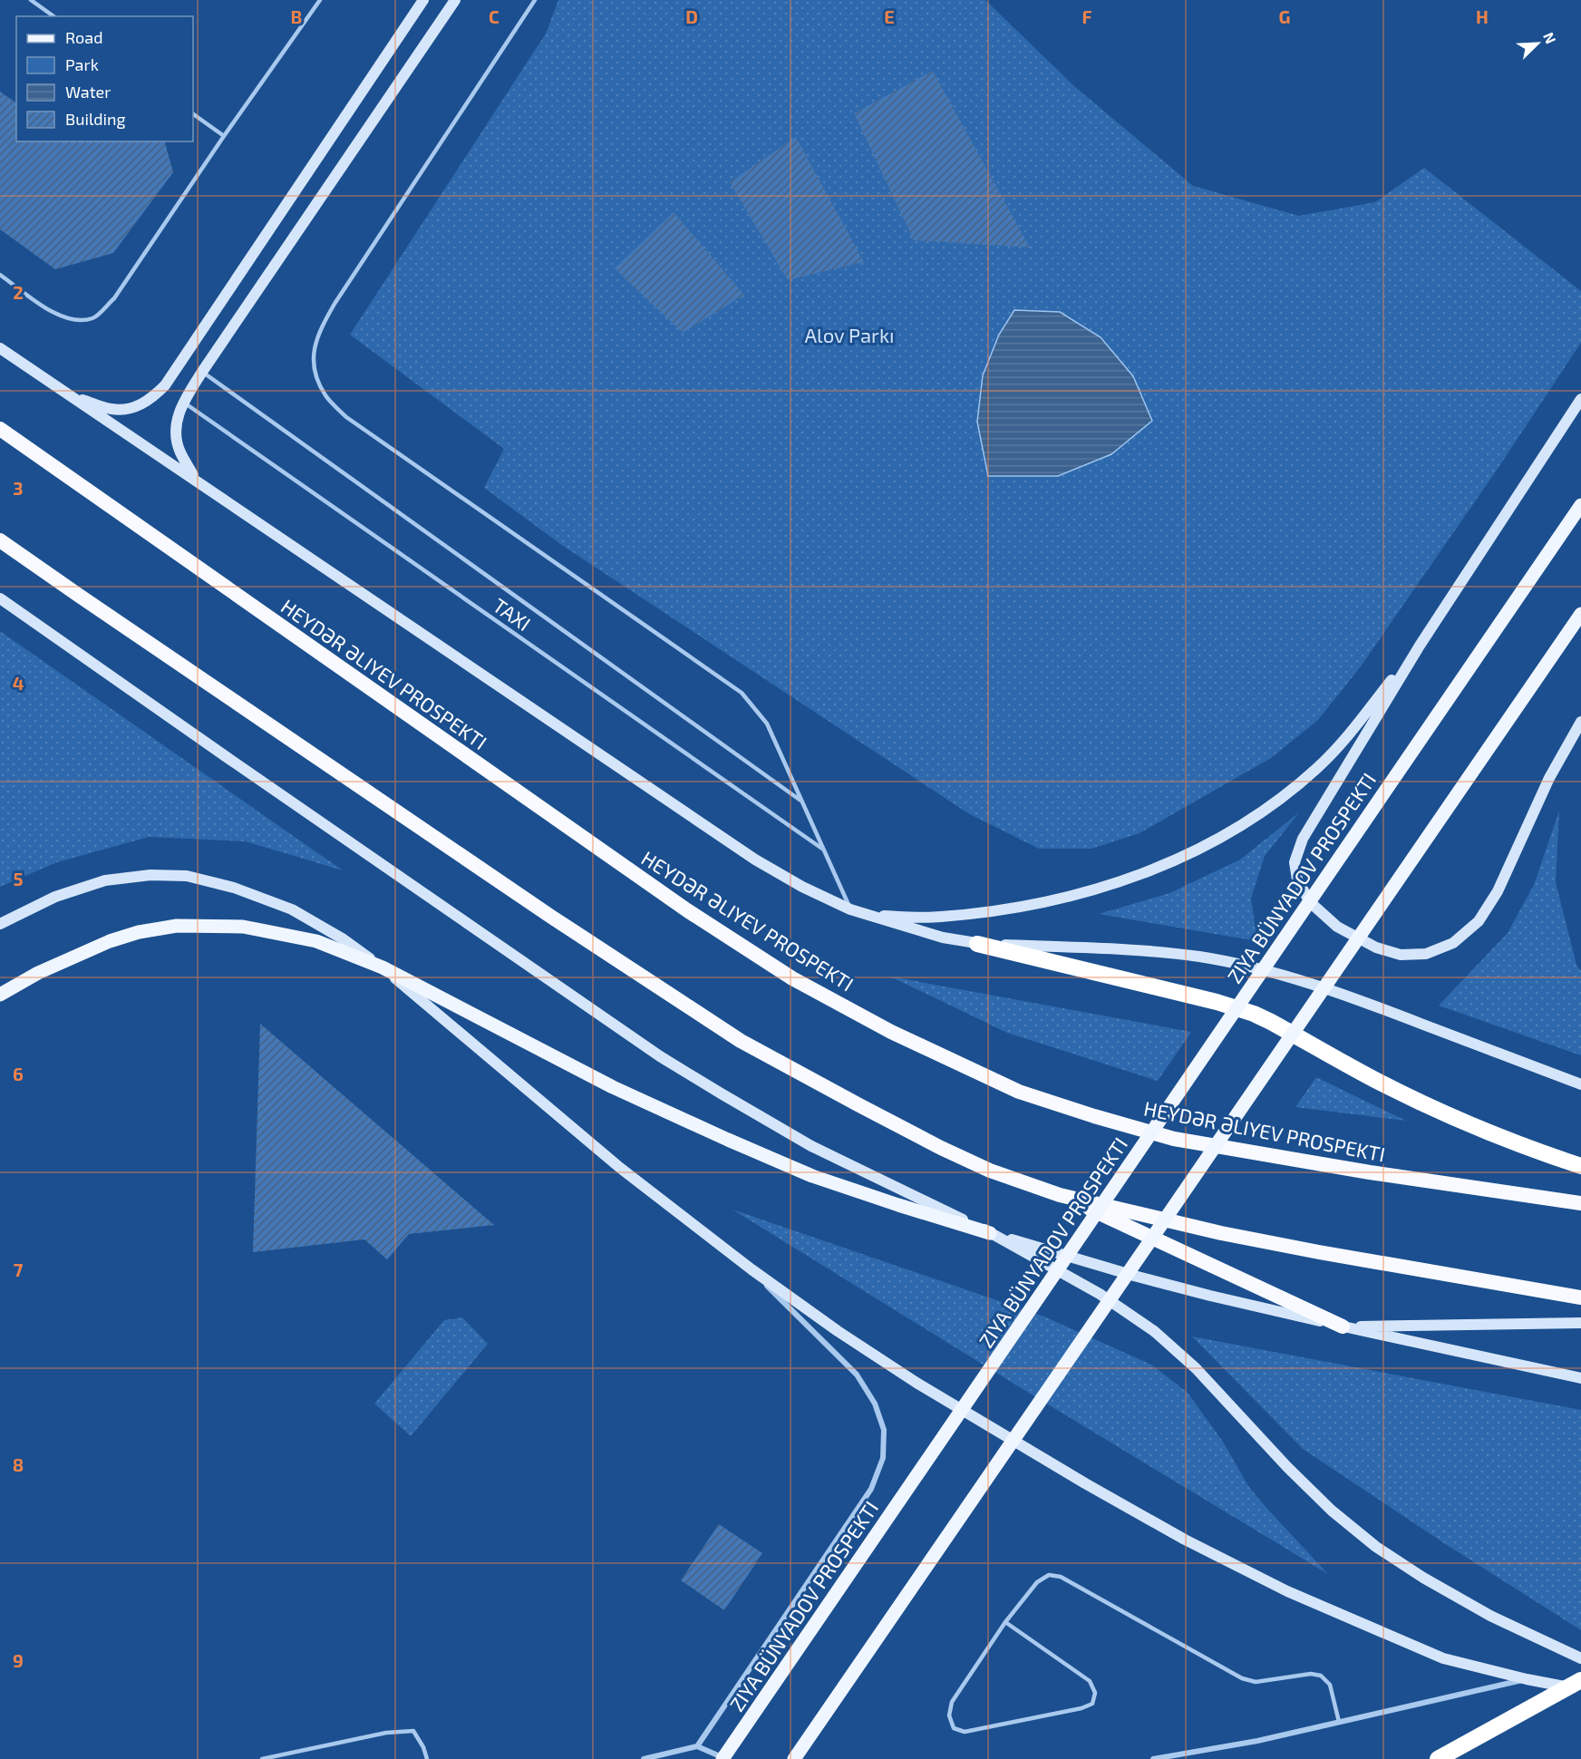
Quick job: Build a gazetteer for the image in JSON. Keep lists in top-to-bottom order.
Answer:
{
  "streets": {
    "highway": ["HEYDƏR ƏLIYEV PROSPEKTI"],
    "main road": ["ZIYA BÜNYADOV PROSPEKTI"],
    "lane": ["TAXI"]
  },
  "parks": ["Alov Parkı"],
  "legend": [
    "Road",
    "Park",
    "Water",
    "Building"
  ],
  "north": "top right",
  "grid": {
    "columns": [
      "B",
      "C",
      "D",
      "E",
      "F",
      "G",
      "H"
    ],
    "rows": [
      "2",
      "3",
      "4",
      "5",
      "6",
      "7",
      "8",
      "9"
    ]
  }
}
